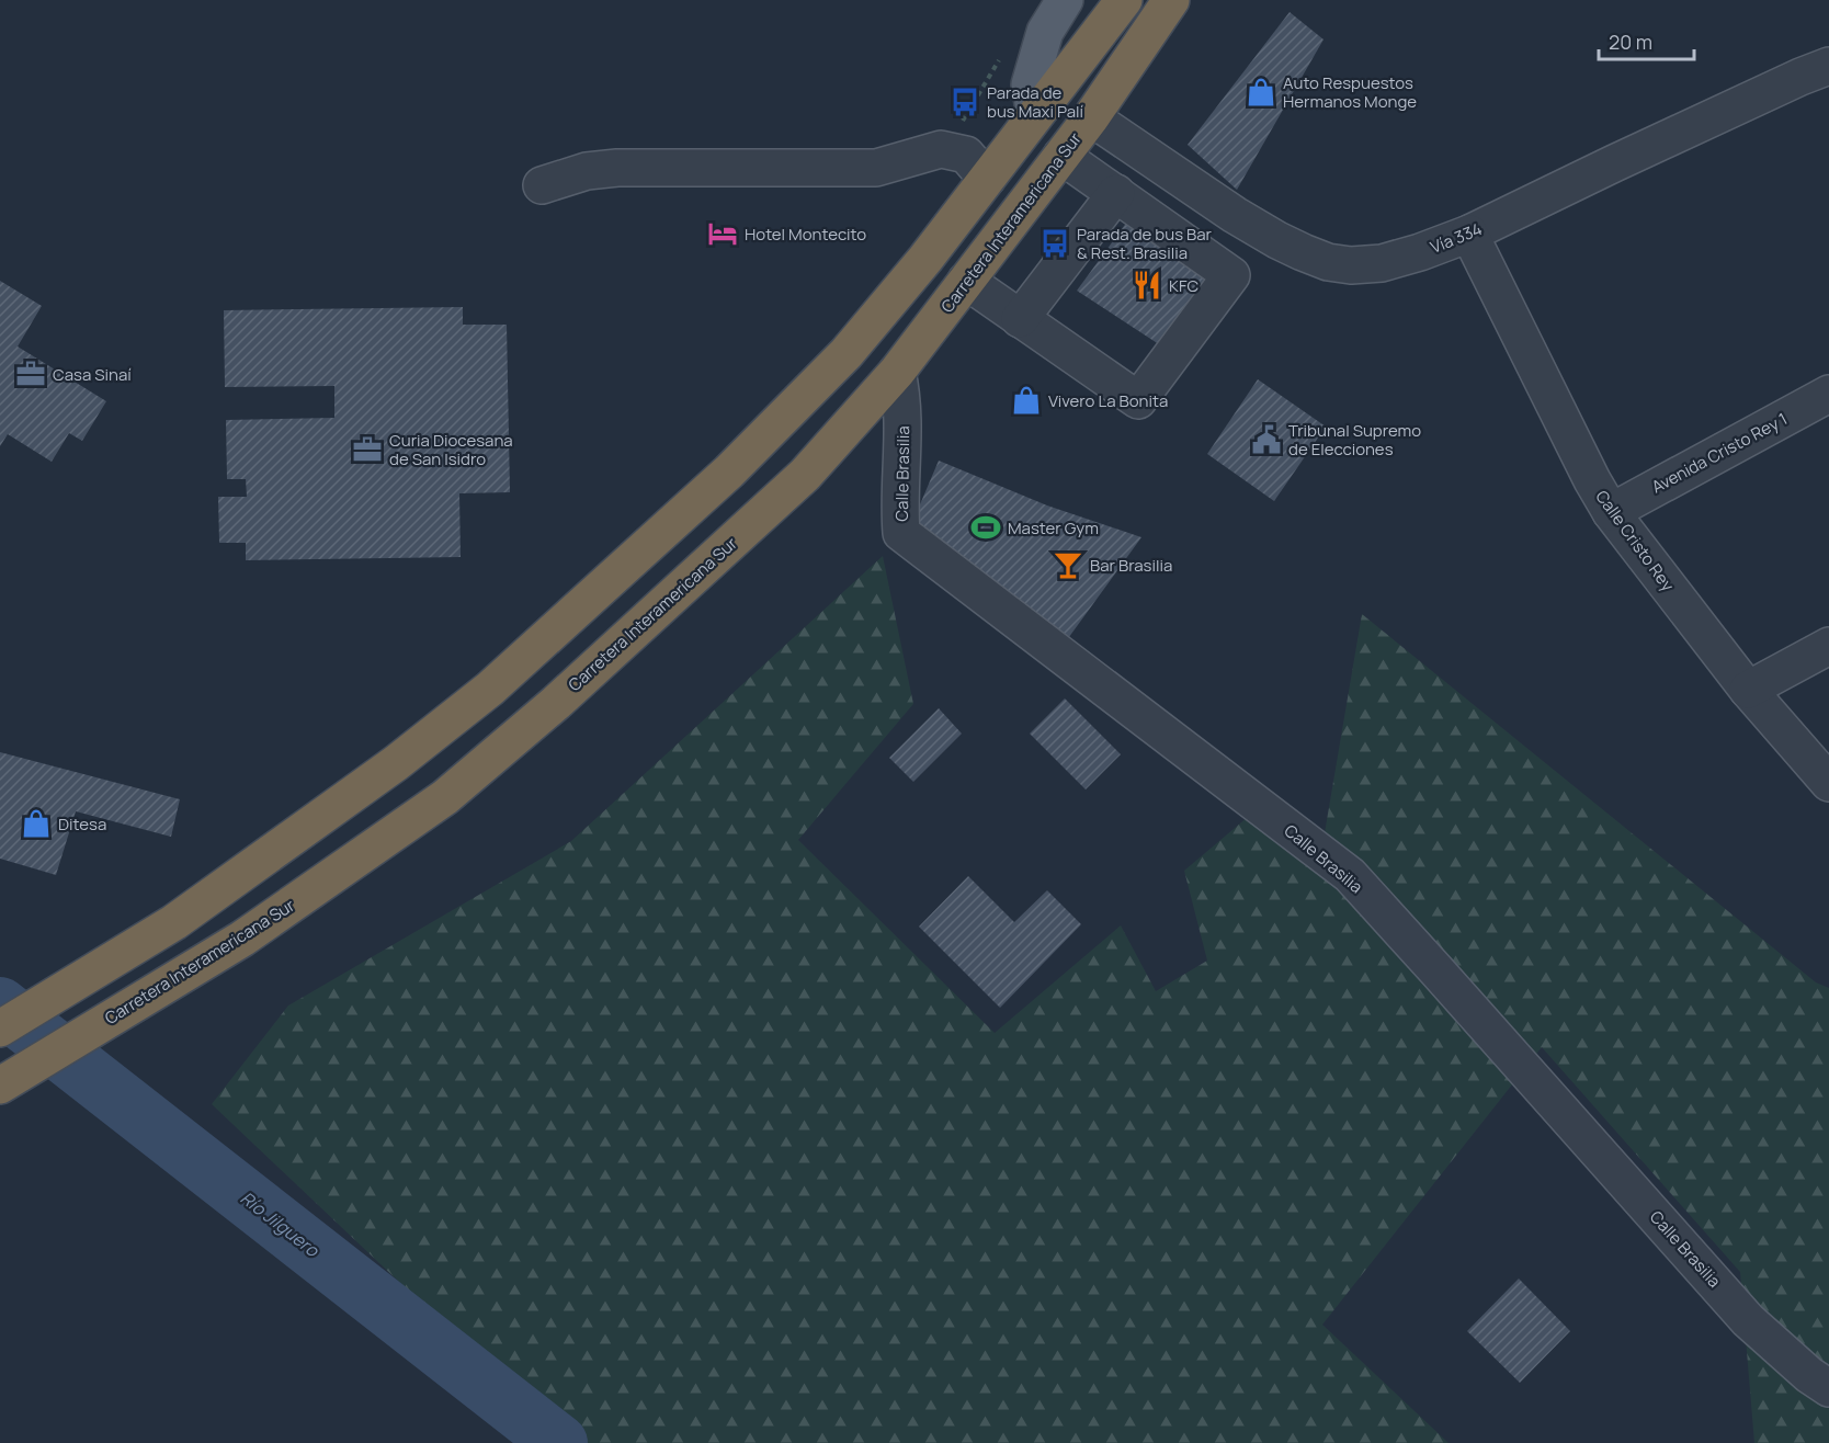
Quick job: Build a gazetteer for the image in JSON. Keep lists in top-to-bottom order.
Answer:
{
  "streets": {
    "highway": ["Carretera Interamericana Sur"],
    "street": [
      "Vía 334",
      "Avenida Cristo Rey 1",
      "Calle Brasilia",
      "Calle Cristo Rey"
    ]
  },
  "crossings": [
    ["Carretera Interamericana Sur", "Vía 334"],
    ["Carretera Interamericana Sur", "Calle Brasilia"],
    ["Vía 334", "Calle Cristo Rey"],
    ["Avenida Cristo Rey 1", "Calle Cristo Rey"]
  ],
  "water": ["Río Jilguero"],
  "places": {
    "shop": ["Auto Respuestos Hermanos Monge", "Vivero La Bonita", "Ditesa"],
    "bus stop": ["Parada de bus Maxi Palí", "Parada de bus Bar & Rest. Brasilia"],
    "hotel": ["Hotel Montecito"],
    "restaurant": ["KFC"],
    "office": ["Casa Sinaí", "Curia Diocesana de San Isidro"],
    "public building": ["Tribunal Supremo de Elecciones"],
    "sports": ["Master Gym"],
    "bar": ["Bar Brasilia"]
  },
  "scale_bar": "20 m"
}
